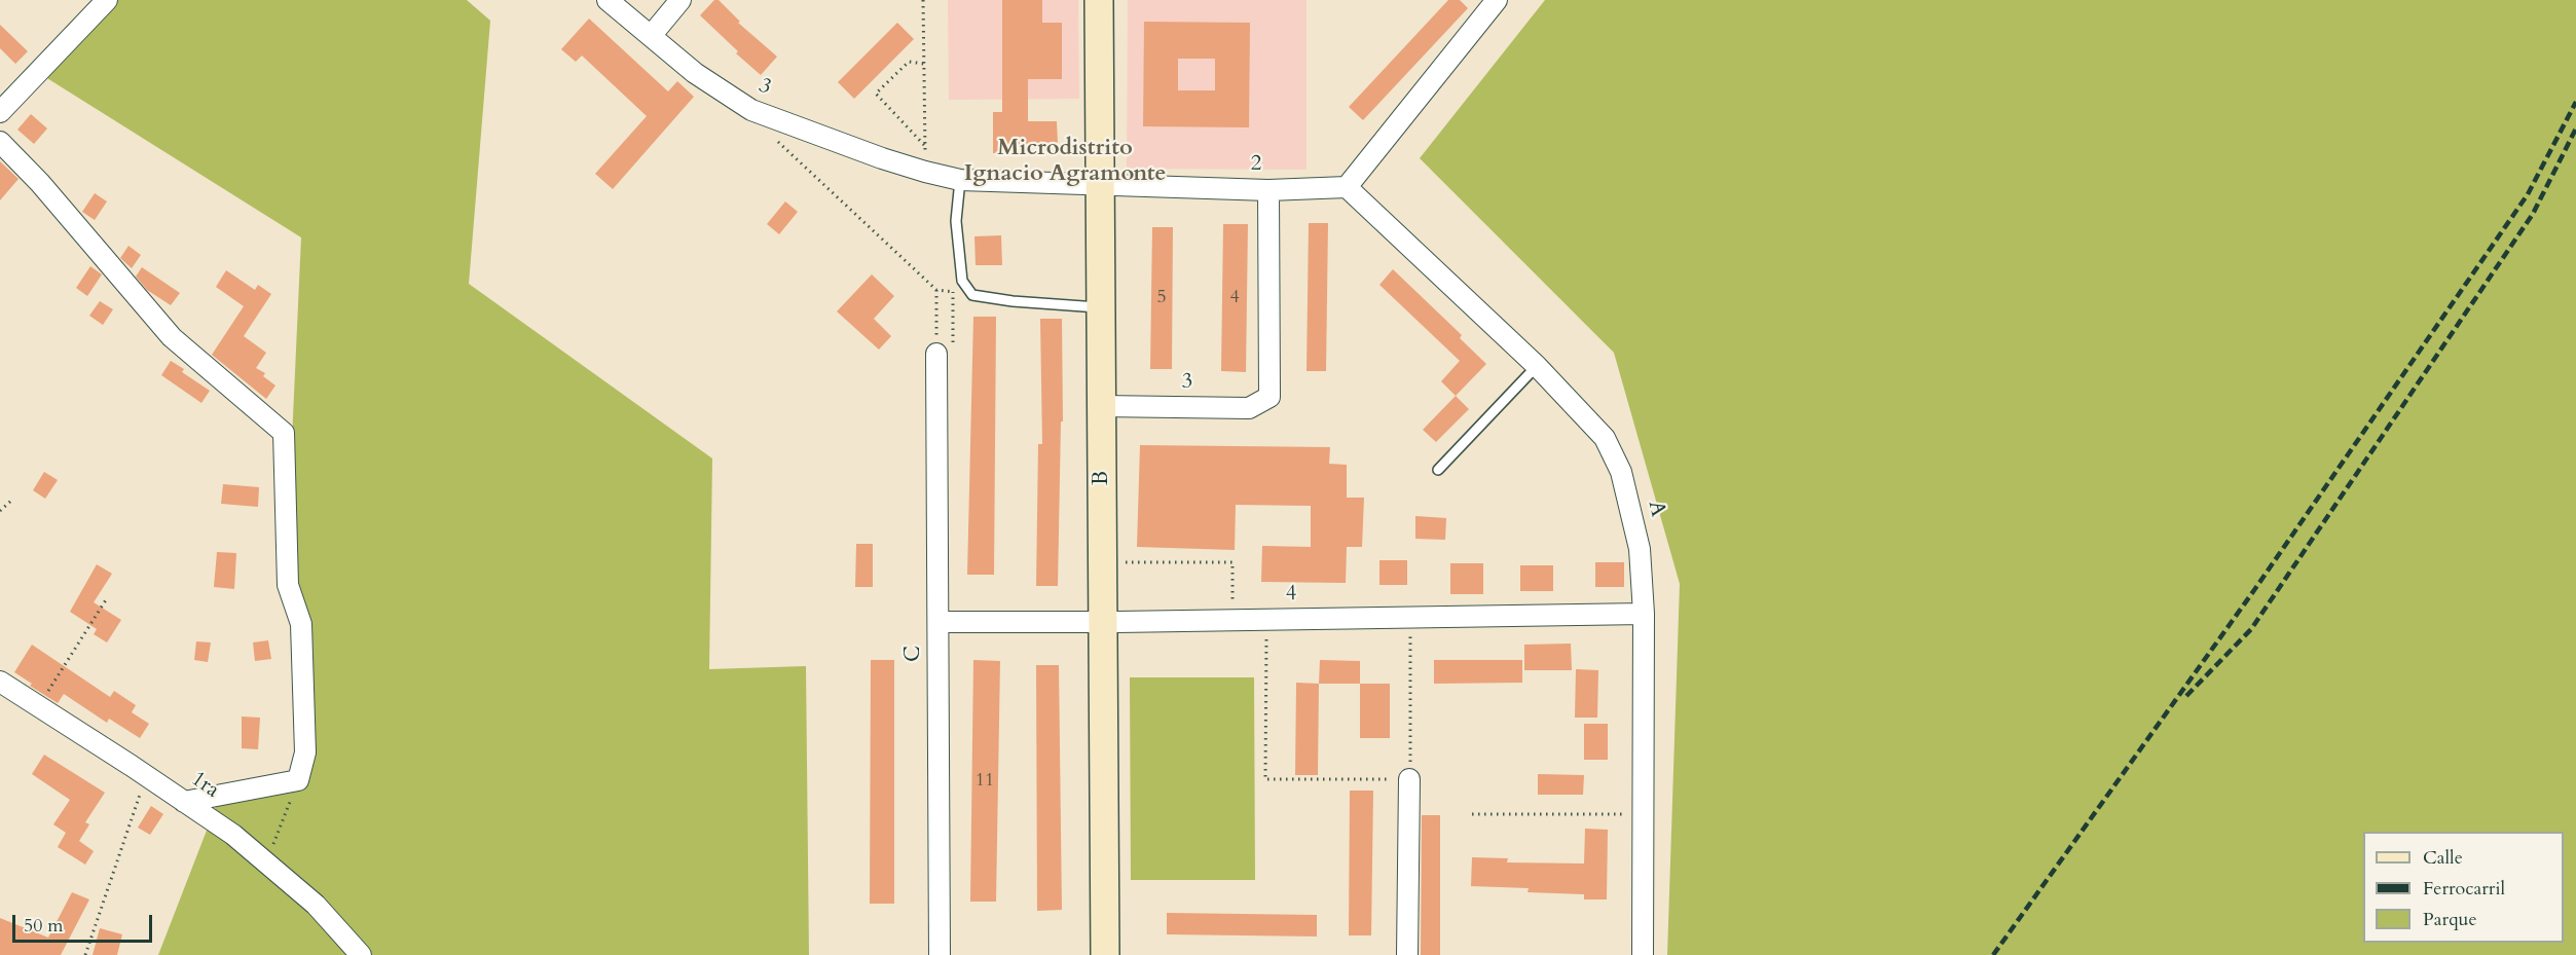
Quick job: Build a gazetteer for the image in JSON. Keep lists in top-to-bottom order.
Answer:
{
  "streets": {
    "street": [
      "3",
      "2",
      "B",
      "A",
      "4",
      "C",
      "1ra"
    ]
  },
  "crossings": [
    ["3", "2"],
    ["3", "B"],
    ["2", "B"],
    ["2", "A"],
    ["B", "4"],
    ["A", "4"],
    ["4", "C"]
  ],
  "districts": ["Microdistrito Ignacio Agramonte"],
  "house_numbers": ["5", "4", "11"],
  "legend": ["Calle", "Ferrocarril", "Parque"],
  "scale_bar": "50 m"
}
